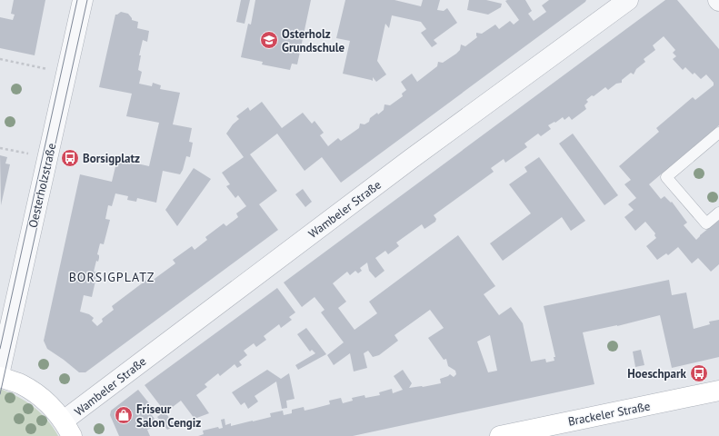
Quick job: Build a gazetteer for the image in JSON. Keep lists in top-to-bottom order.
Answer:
{
  "streets": {
    "main road": ["Brackeler Straße"],
    "street": ["Oesterholzstraße", "Wambeler Straße"]
  },
  "districts": ["BORSIGPLATZ"],
  "places": {
    "school or university": ["Osterholz Grundschule"],
    "bus stop": ["Borsigplatz", "Hoeschpark"],
    "shop": ["Friseur Salon Cengiz"]
  }
}
